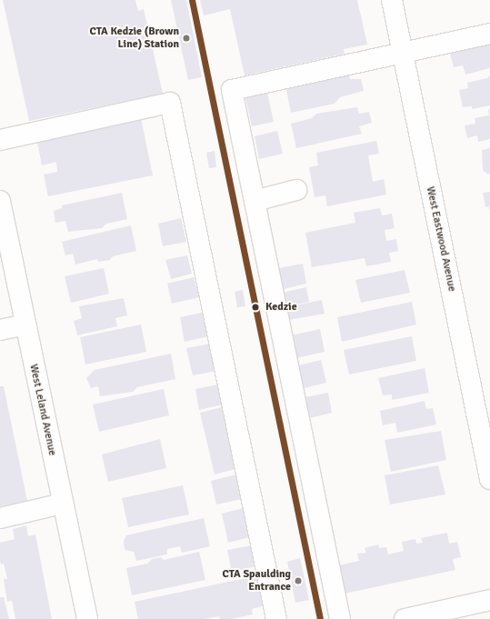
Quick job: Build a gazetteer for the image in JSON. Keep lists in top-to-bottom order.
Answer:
{
  "streets": {
    "street": ["West Eastwood Avenue", "West Leland Avenue"]
  },
  "places": ["CTA Kedzie (Brown Line) Station", "Kedzie", "CTA Spaulding Entrance"]
}
